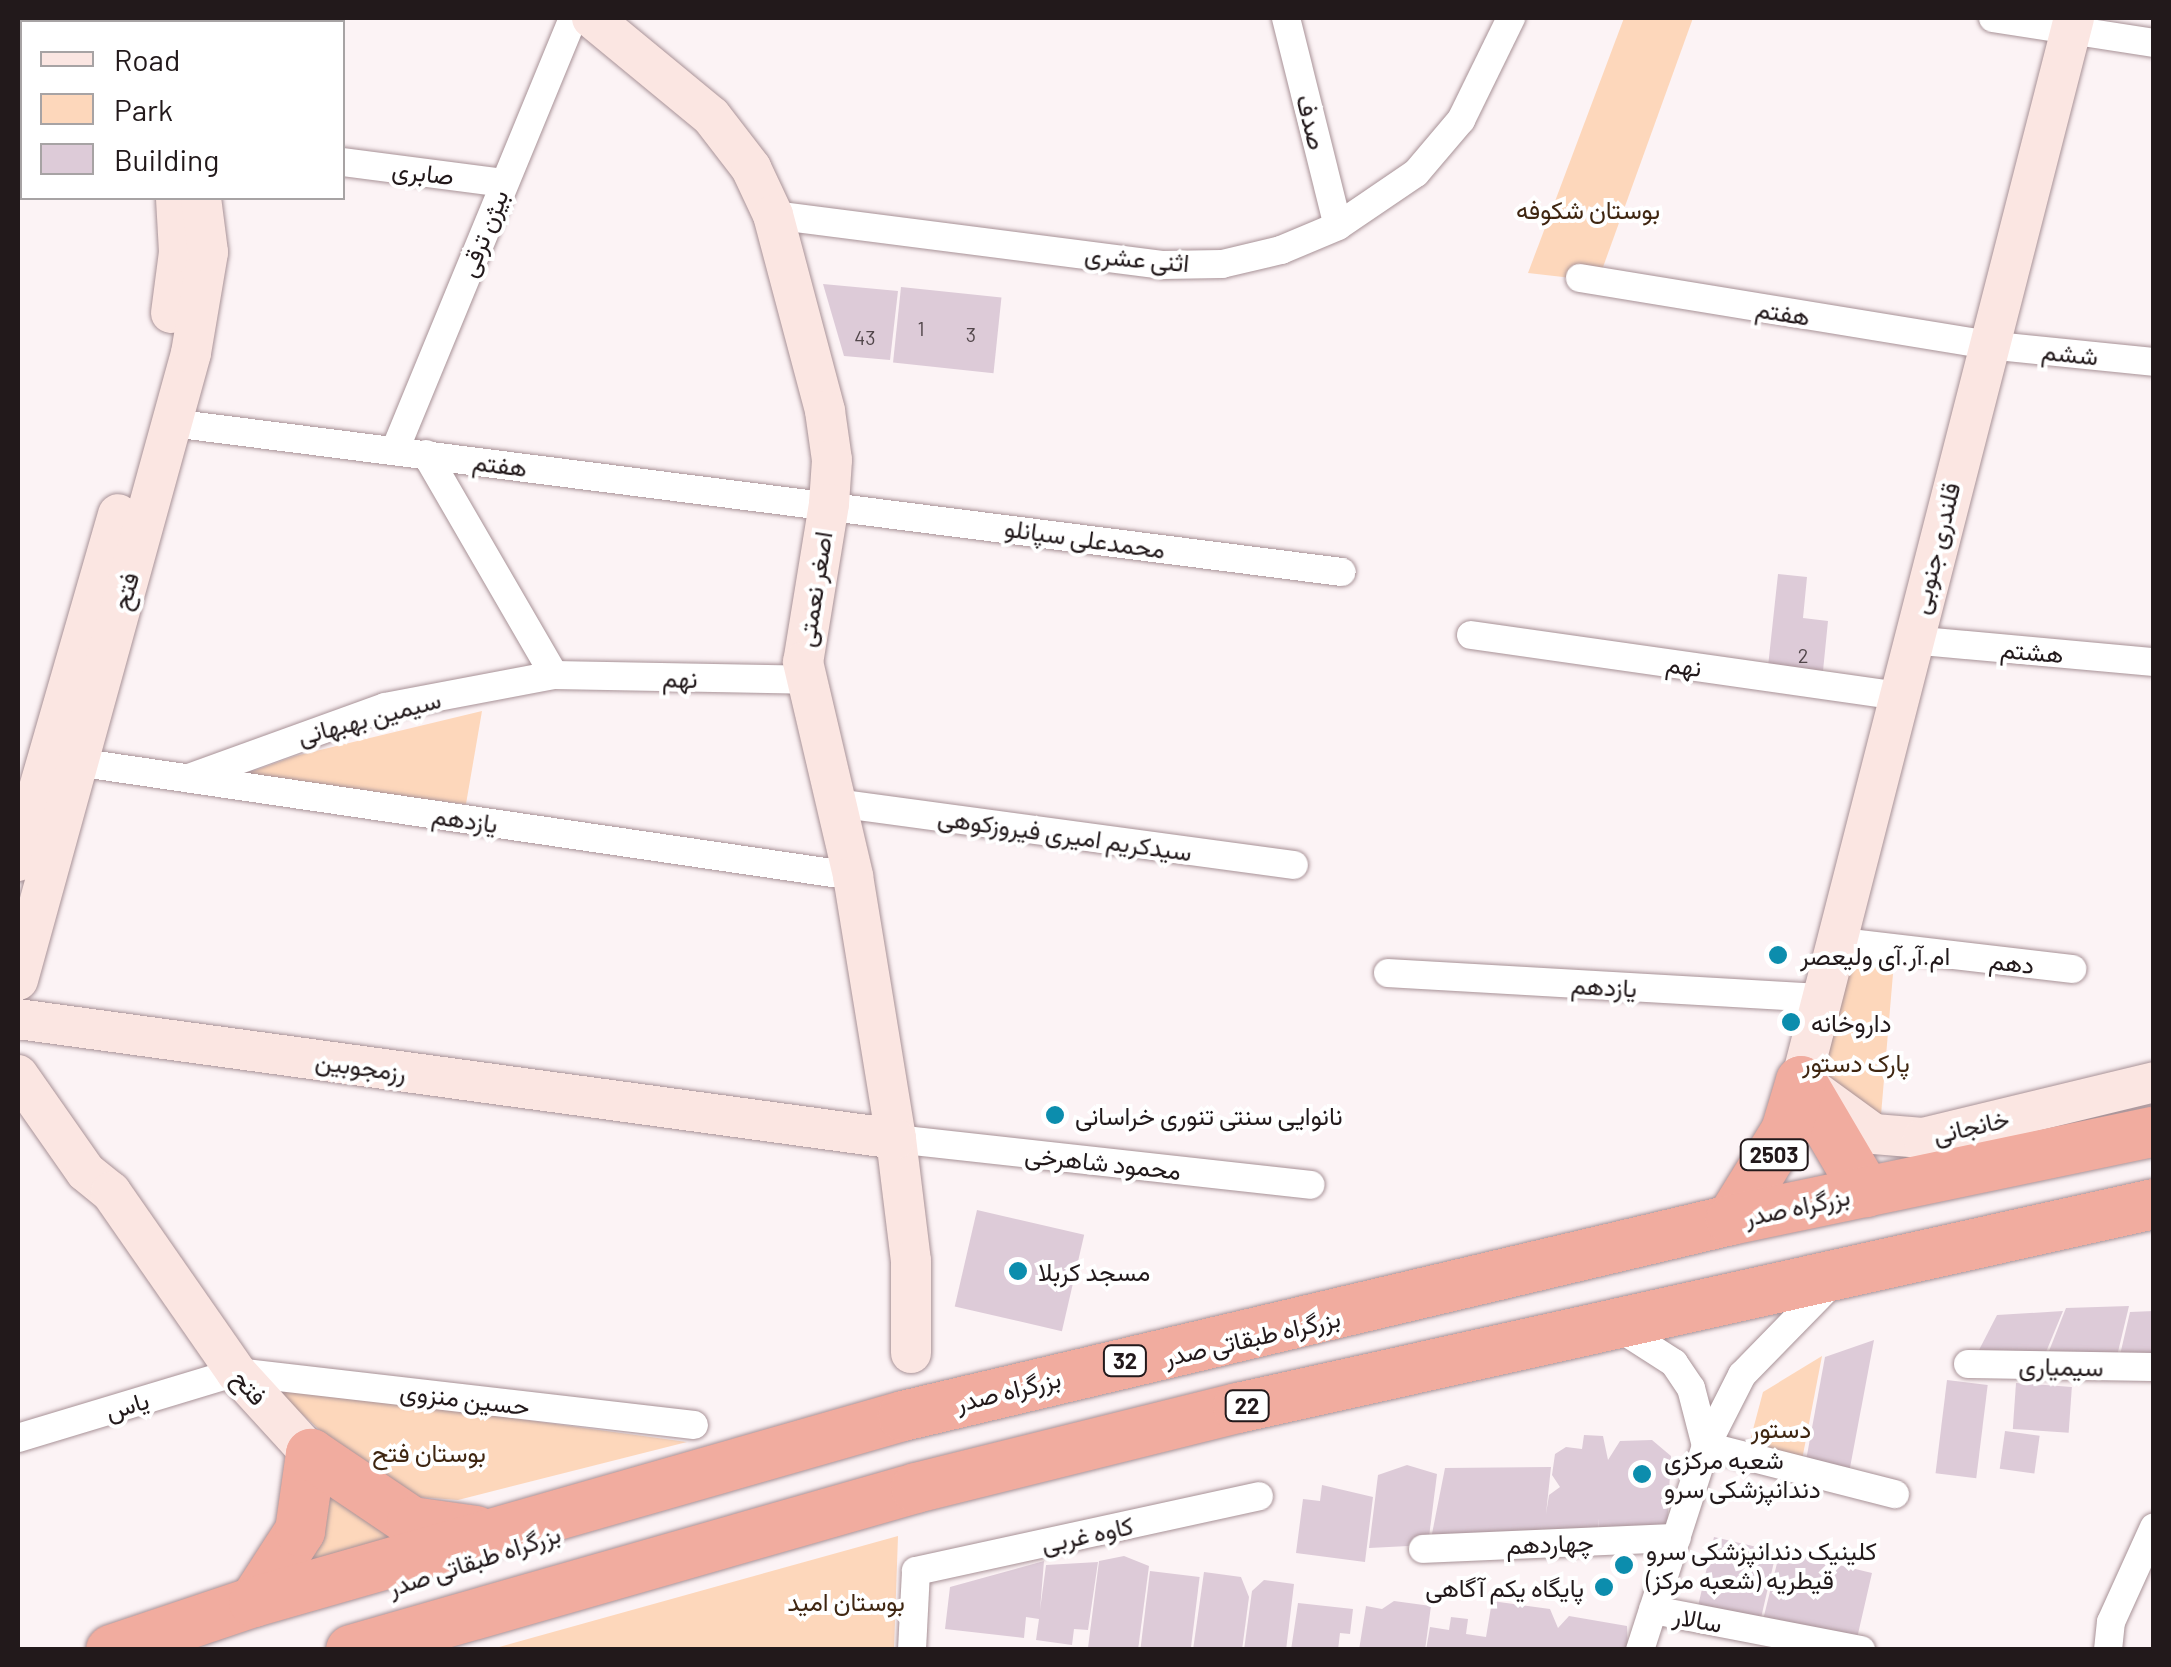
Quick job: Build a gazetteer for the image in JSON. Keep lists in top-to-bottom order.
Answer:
{
  "streets": {
    "highway": [
      "2503",
      "بزرگراه صدر",
      "بزرگراه طبقاتی صدر",
      "32",
      "22"
    ],
    "street": [
      "صدف",
      "صابری",
      "بیژن ترقی",
      "اثنی عشری",
      "هفتم",
      "ششم",
      "محمدعلی سپانلو",
      "قلندری جنوبی",
      "اصغر نعمتی",
      "فتح",
      "هشتم",
      "نهم",
      "سیمین بهبهانی",
      "یازدهم",
      "سیدکریم امیری فیروزکوهی",
      "دهم",
      "رزمجوبین",
      "خانجانی",
      "محمود شاهرخی",
      "سیمیاری",
      "حسین منزوی",
      "یاس",
      "کاوه غربی",
      "چهاردهم",
      "سالار"
    ]
  },
  "crossings": [
    ["صدف", "اثنی عشری"],
    ["صابری", "بیژن ترقی"],
    ["بیژن ترقی", "هفتم"],
    ["اثنی عشری", "اصغر نعمتی"],
    ["هفتم", "ششم"],
    ["هفتم", "محمدعلی سپانلو"],
    ["هفتم", "قلندری جنوبی"],
    ["هفتم", "اصغر نعمتی"],
    ["هفتم", "فتح"],
    ["ششم", "قلندری جنوبی"],
    ["محمدعلی سپانلو", "اصغر نعمتی"],
    ["قلندری جنوبی", "هشتم"],
    ["قلندری جنوبی", "نهم"],
    ["قلندری جنوبی", "یازدهم"],
    ["قلندری جنوبی", "دهم"],
    ["قلندری جنوبی", "خانجانی"],
    ["قلندری جنوبی", "2503"],
    ["اصغر نعمتی", "نهم"],
    ["اصغر نعمتی", "یازدهم"],
    ["اصغر نعمتی", "سیدکریم امیری فیروزکوهی"],
    ["اصغر نعمتی", "رزمجوبین"],
    ["اصغر نعمتی", "محمود شاهرخی"],
    ["فتح", "یازدهم"],
    ["فتح", "رزمجوبین"],
    ["فتح", "حسین منزوی"],
    ["فتح", "یاس"],
    ["نهم", "سیمین بهبهانی"],
    ["سیمین بهبهانی", "یازدهم"],
    ["رزمجوبین", "محمود شاهرخی"],
    ["خانجانی", "2503"],
    ["2503", "بزرگراه صدر"],
    ["حسین منزوی", "یاس"]
  ],
  "parks": [
    "بوستان شکوفه",
    "پارک دستور",
    "دستور",
    "بوستان فتح",
    "بوستان امید"
  ],
  "places": [
    "ام.آر.آی ولیعصر",
    "داروخانه",
    "نانوایی سنتی تنوری خراسانی",
    "مسجد کربلا",
    "شعبه مرکزی دندانپزشکی سرو",
    "کلینیک دندانپزشکی سرو قیطریه (شعبه مرکز)",
    "پایگاه یکم آگاهی"
  ],
  "house_numbers": [
    "1",
    "3",
    "43",
    "2"
  ],
  "legend": ["Road", "Park", "Building"]
}
